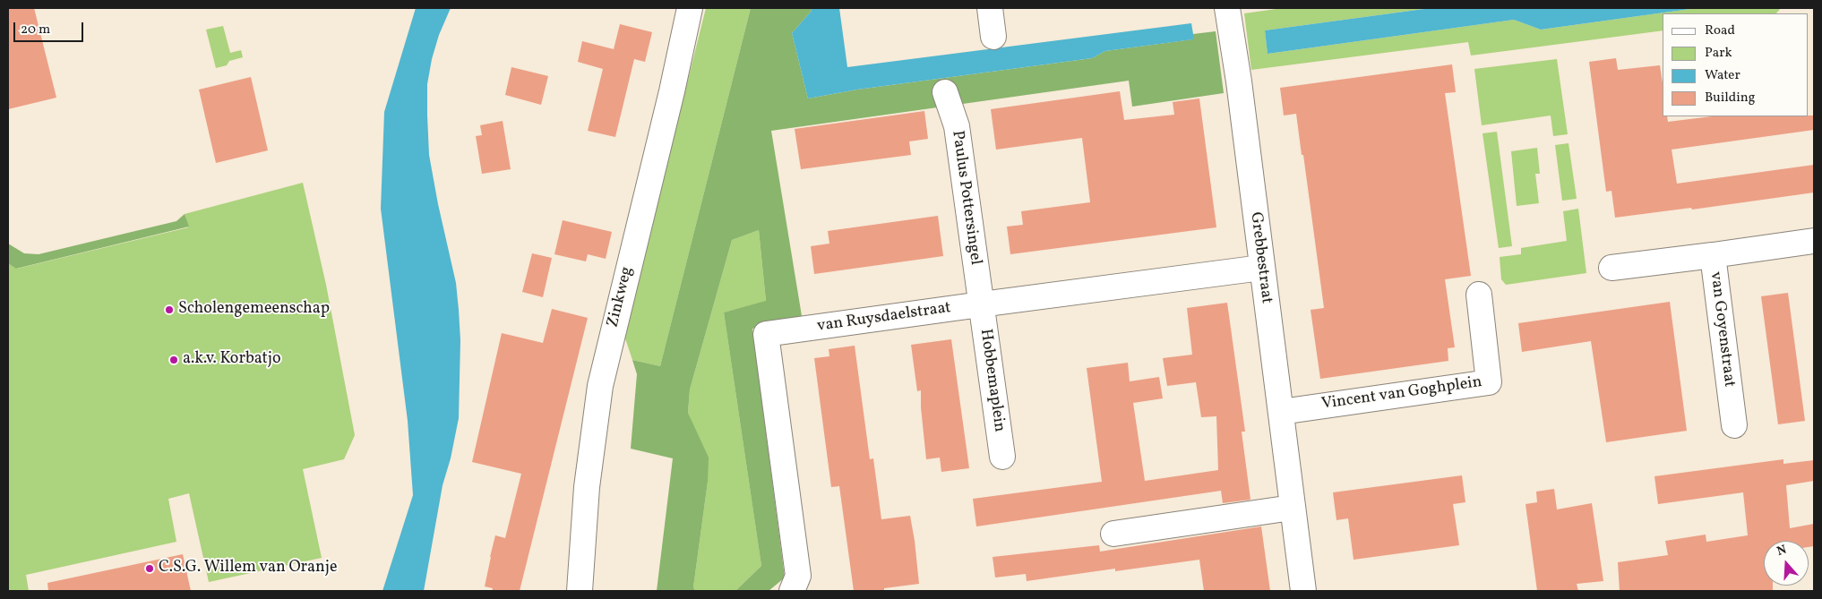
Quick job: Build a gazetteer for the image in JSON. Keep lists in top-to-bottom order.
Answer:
{
  "streets": {
    "street": [
      "Paulus Pottersingel",
      "Grebbestraat",
      "Zinkweg",
      "van Ruysdaelstraat",
      "van Goyenstraat",
      "Hobbemaplein",
      "Vincent van Goghplein"
    ]
  },
  "crossings": [
    ["Paulus Pottersingel", "van Ruysdaelstraat"],
    ["Paulus Pottersingel", "Hobbemaplein"],
    ["Grebbestraat", "van Ruysdaelstraat"],
    ["Grebbestraat", "Vincent van Goghplein"],
    ["van Ruysdaelstraat", "Hobbemaplein"]
  ],
  "places": ["Scholengemeenschap", "a.k.v. Korbatjo", "C.S.G. Willem van Oranje"],
  "legend": [
    "Road",
    "Park",
    "Water",
    "Building"
  ],
  "scale_bar": "20 m",
  "north": "top"
}
